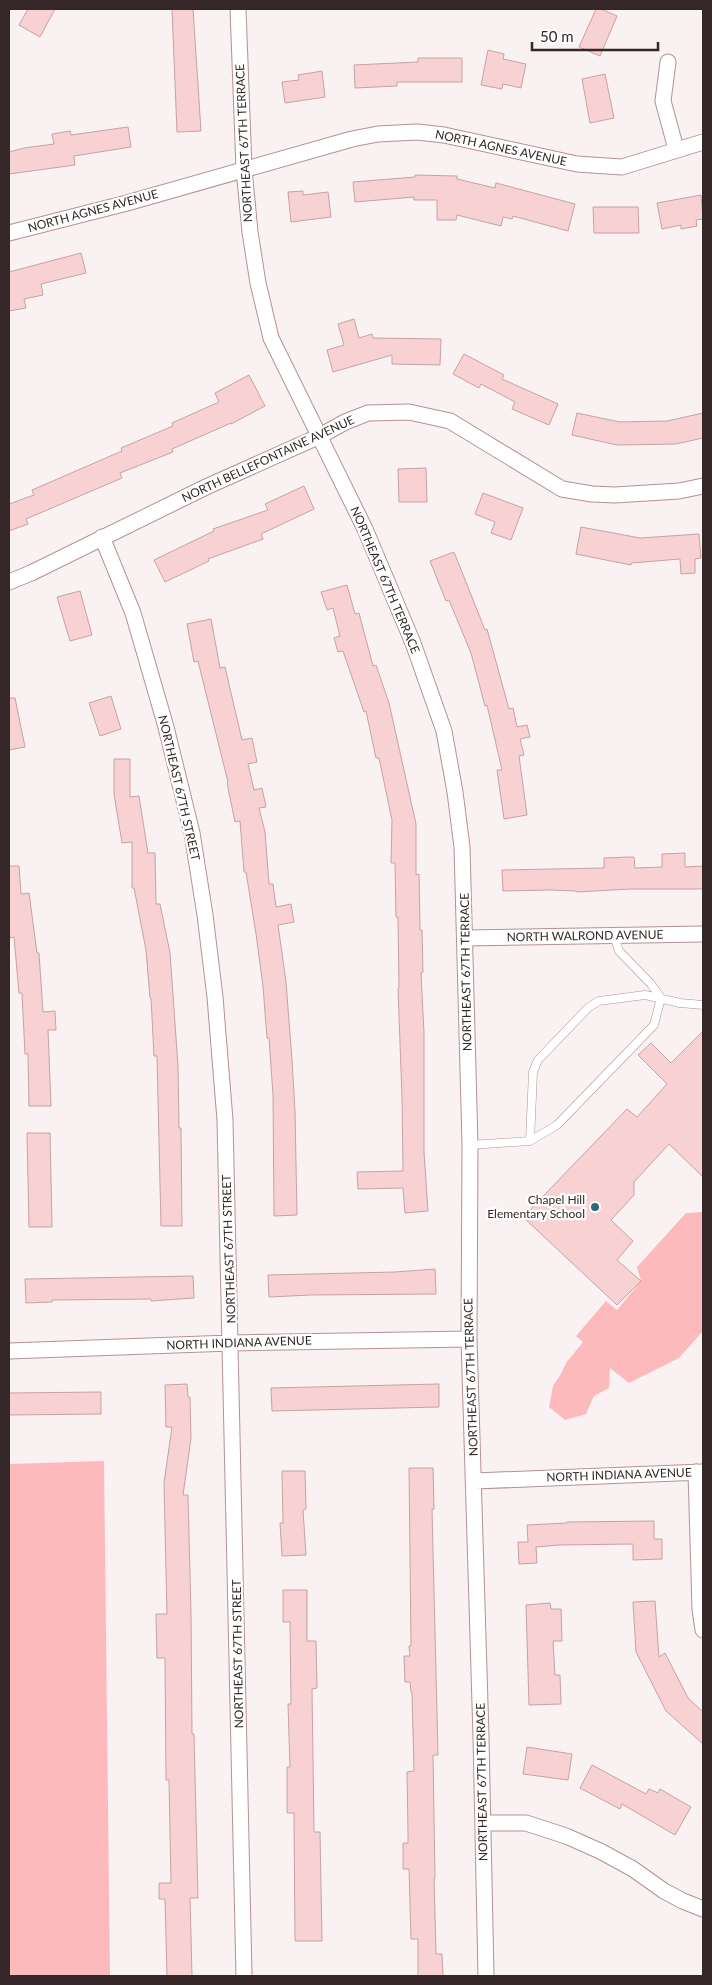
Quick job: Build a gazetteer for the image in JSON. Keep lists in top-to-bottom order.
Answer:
{
  "streets": {
    "street": [
      "NORTHEAST 67TH TERRACE",
      "NORTH AGNES AVENUE",
      "NORTH BELLEFONTAINE AVENUE",
      "NORTHEAST 67TH STREET",
      "NORTH WALROND AVENUE",
      "NORTH INDIANA AVENUE"
    ]
  },
  "crossings": [
    ["NORTHEAST 67TH TERRACE", "NORTH AGNES AVENUE"],
    ["NORTHEAST 67TH TERRACE", "NORTH BELLEFONTAINE AVENUE"],
    ["NORTHEAST 67TH TERRACE", "NORTH WALROND AVENUE"],
    ["NORTHEAST 67TH TERRACE", "NORTH INDIANA AVENUE"],
    ["NORTH BELLEFONTAINE AVENUE", "NORTHEAST 67TH STREET"],
    ["NORTHEAST 67TH STREET", "NORTH INDIANA AVENUE"]
  ],
  "places": ["Chapel Hill Elementary School"],
  "scale_bar": "50 m"
}
